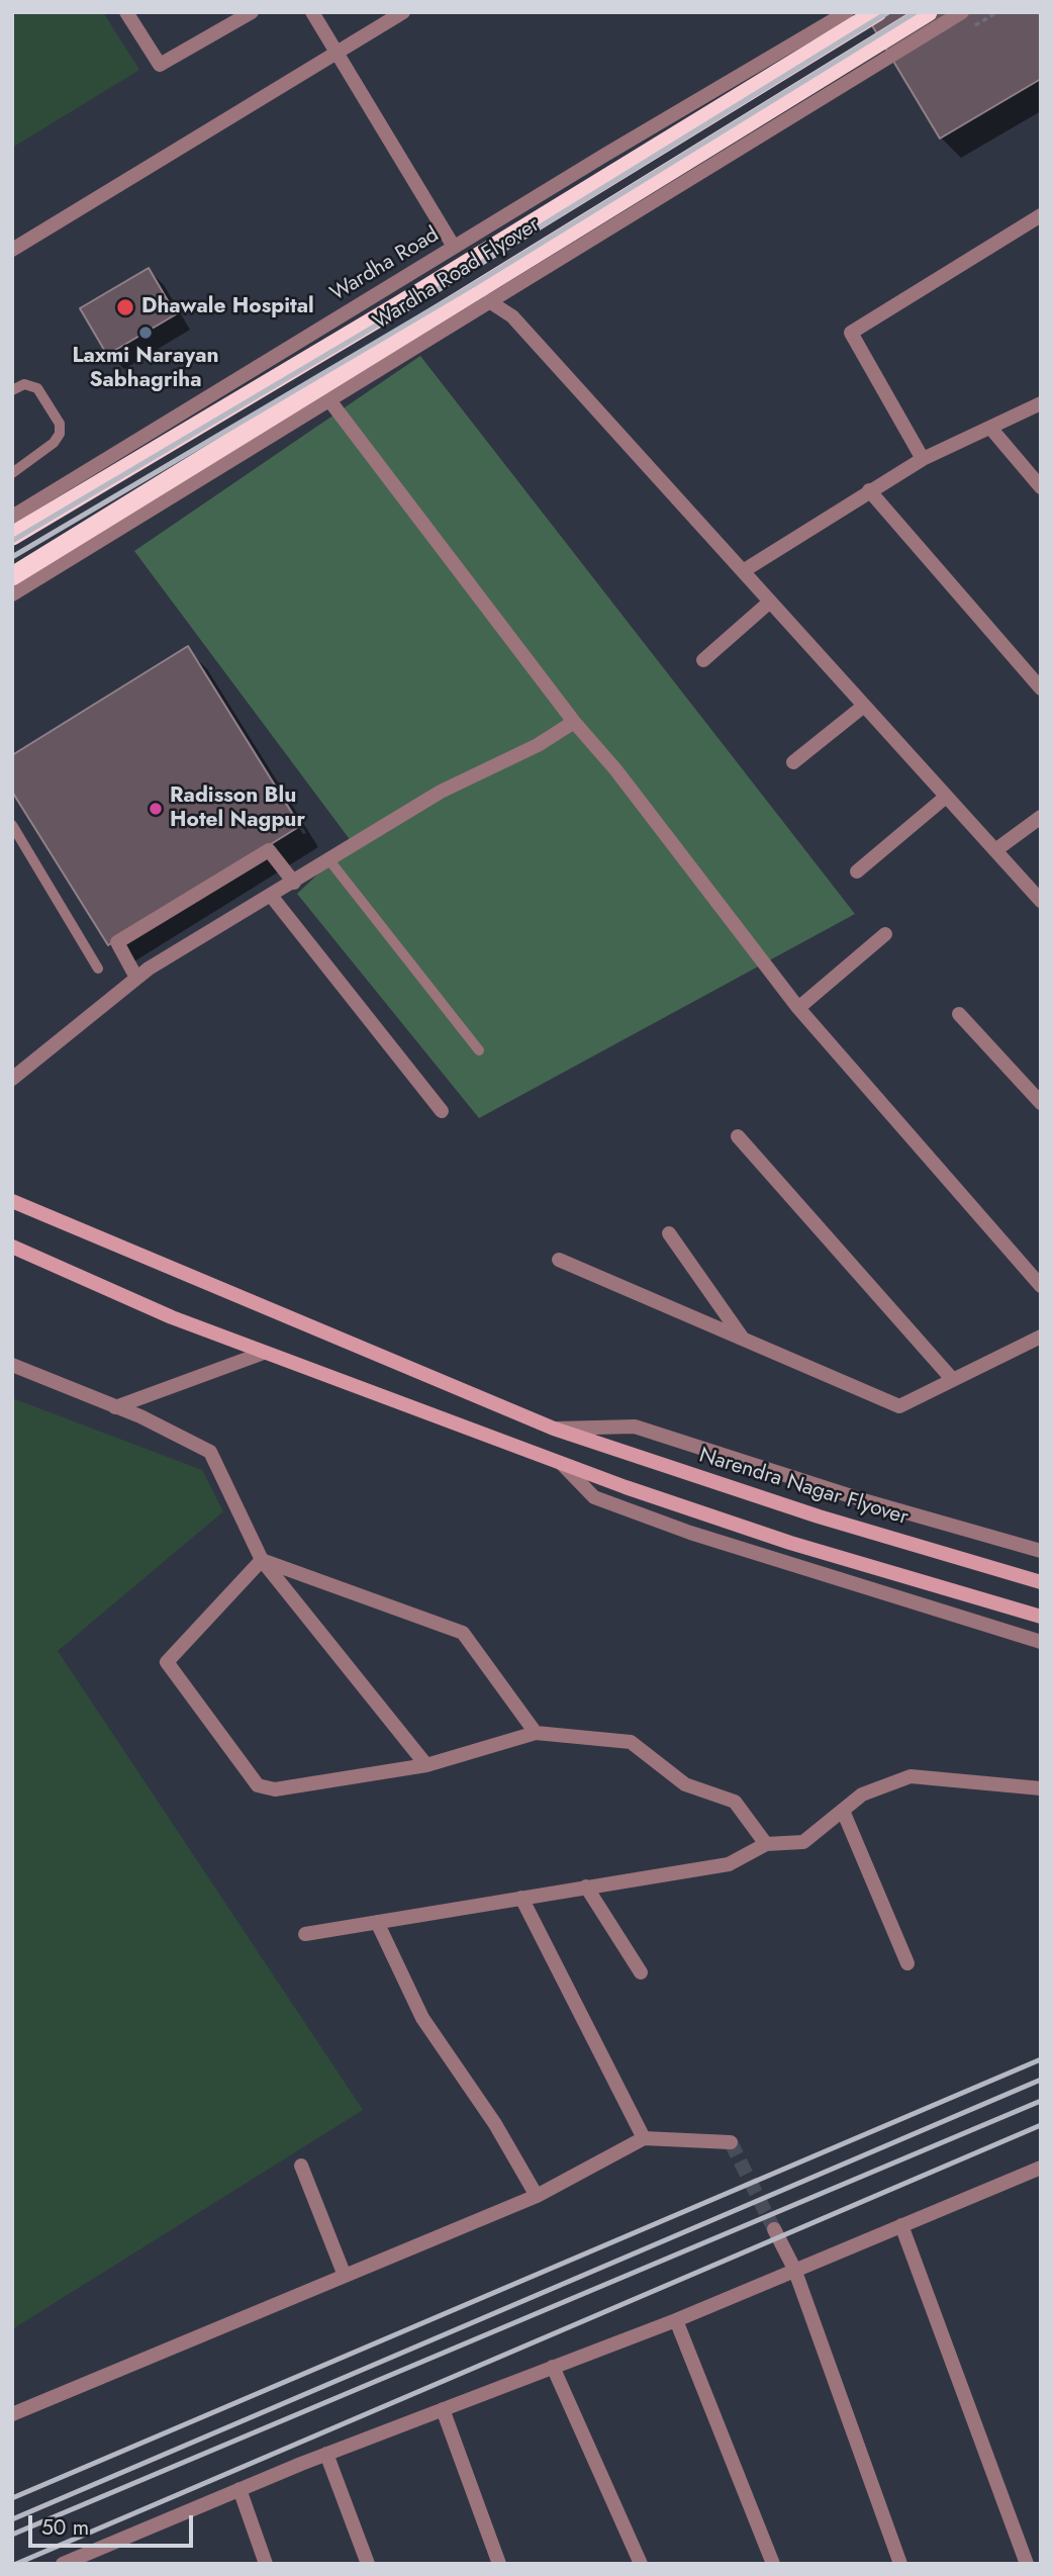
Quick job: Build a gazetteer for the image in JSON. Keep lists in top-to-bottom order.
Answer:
{
  "streets": {
    "highway": ["Wardha Road Flyover"],
    "main road": ["Narendra Nagar Flyover"],
    "street": ["Wardha Road"]
  },
  "places": ["Dhawale Hospital", "Laxmi Narayan Sabhagriha", "Radisson Blu Hotel Nagpur"],
  "scale_bar": "50 m"
}
